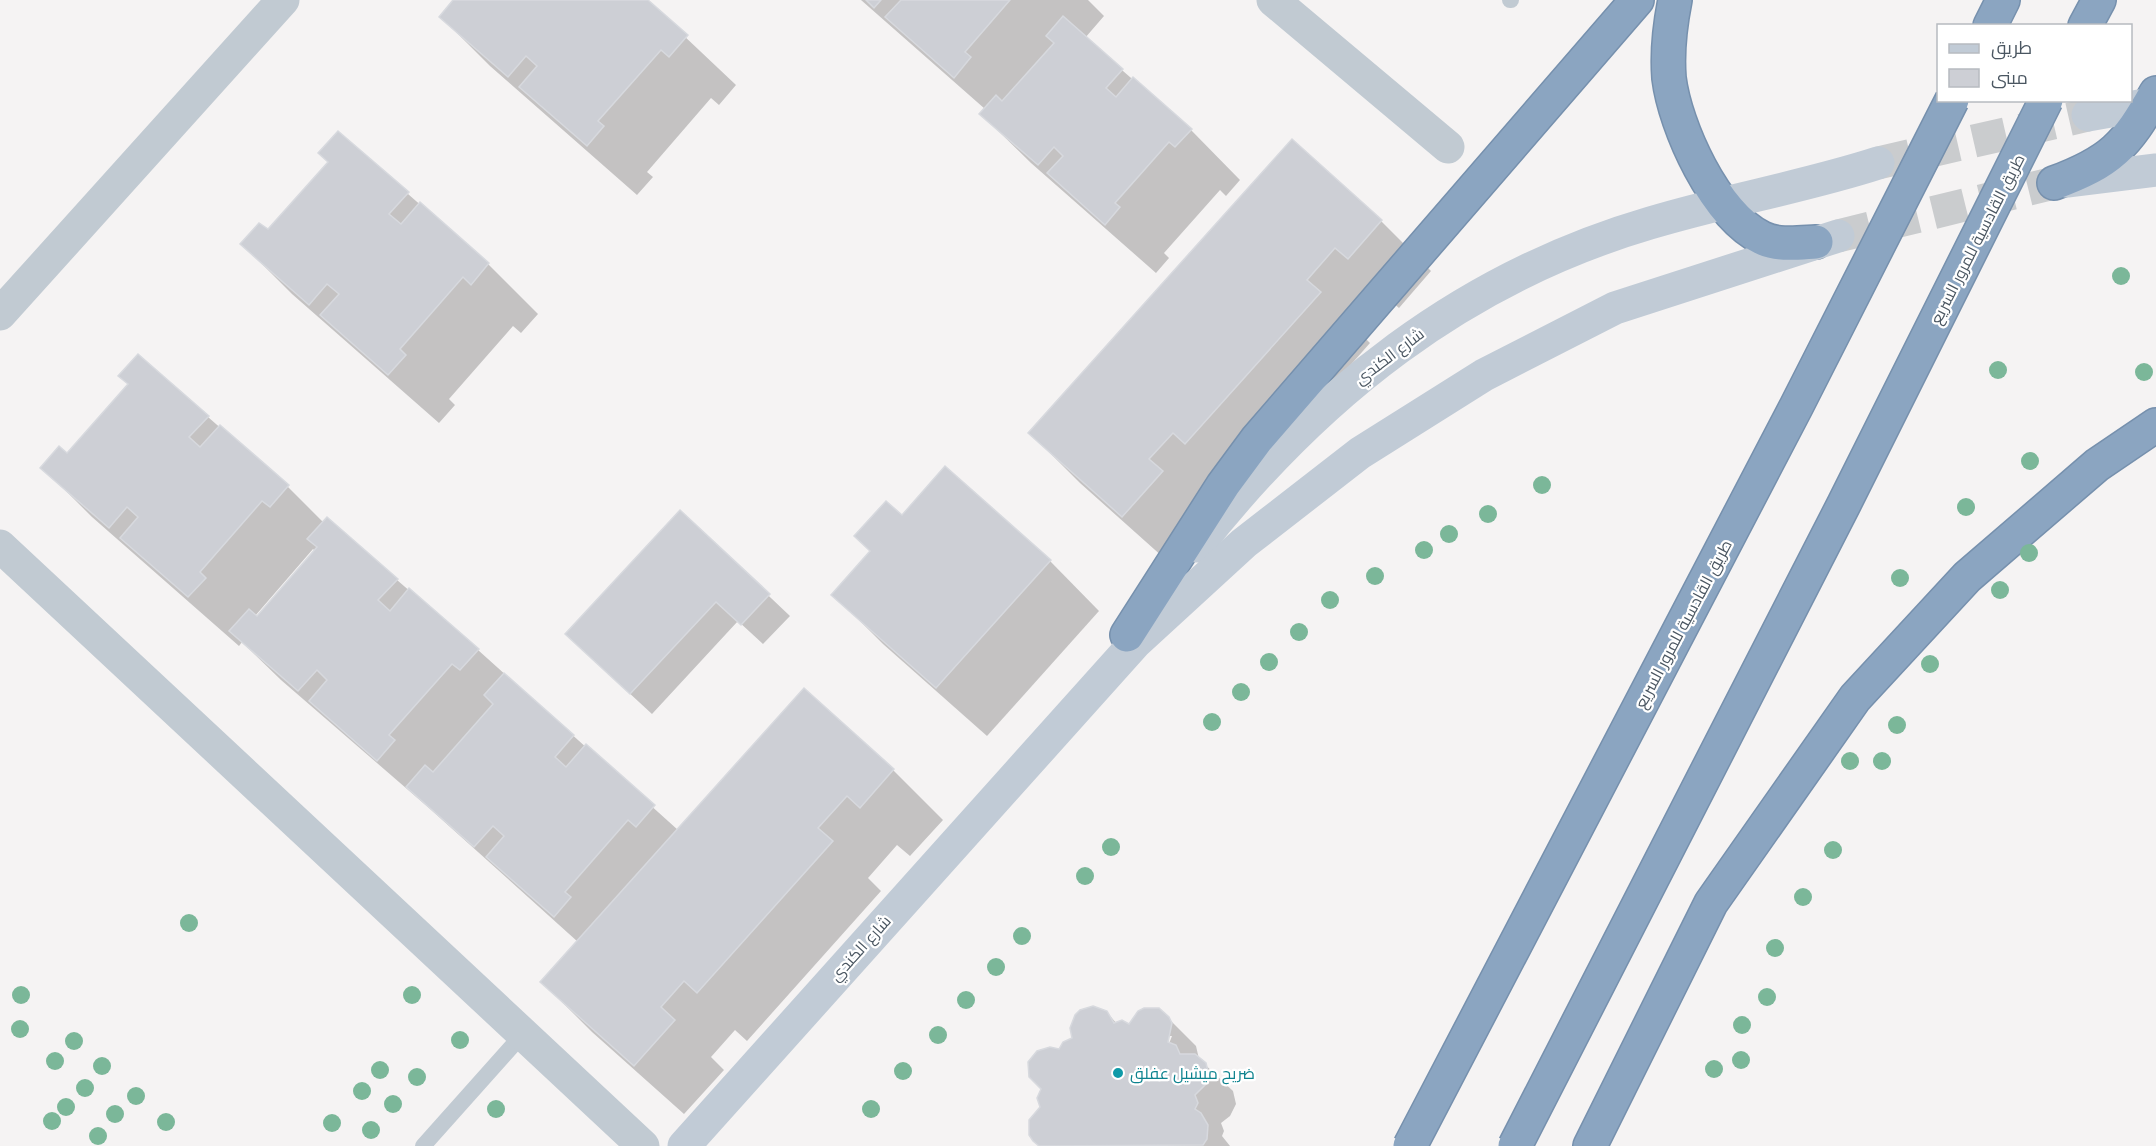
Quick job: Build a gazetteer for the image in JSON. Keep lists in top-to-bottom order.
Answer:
{
  "streets": {
    "highway": ["طريق القادسية للمرور السريع"],
    "street": ["شارع الكندي"]
  },
  "places": ["ضريح ميشيل عفلق"],
  "legend": ["طريق", "مبنى"]
}
